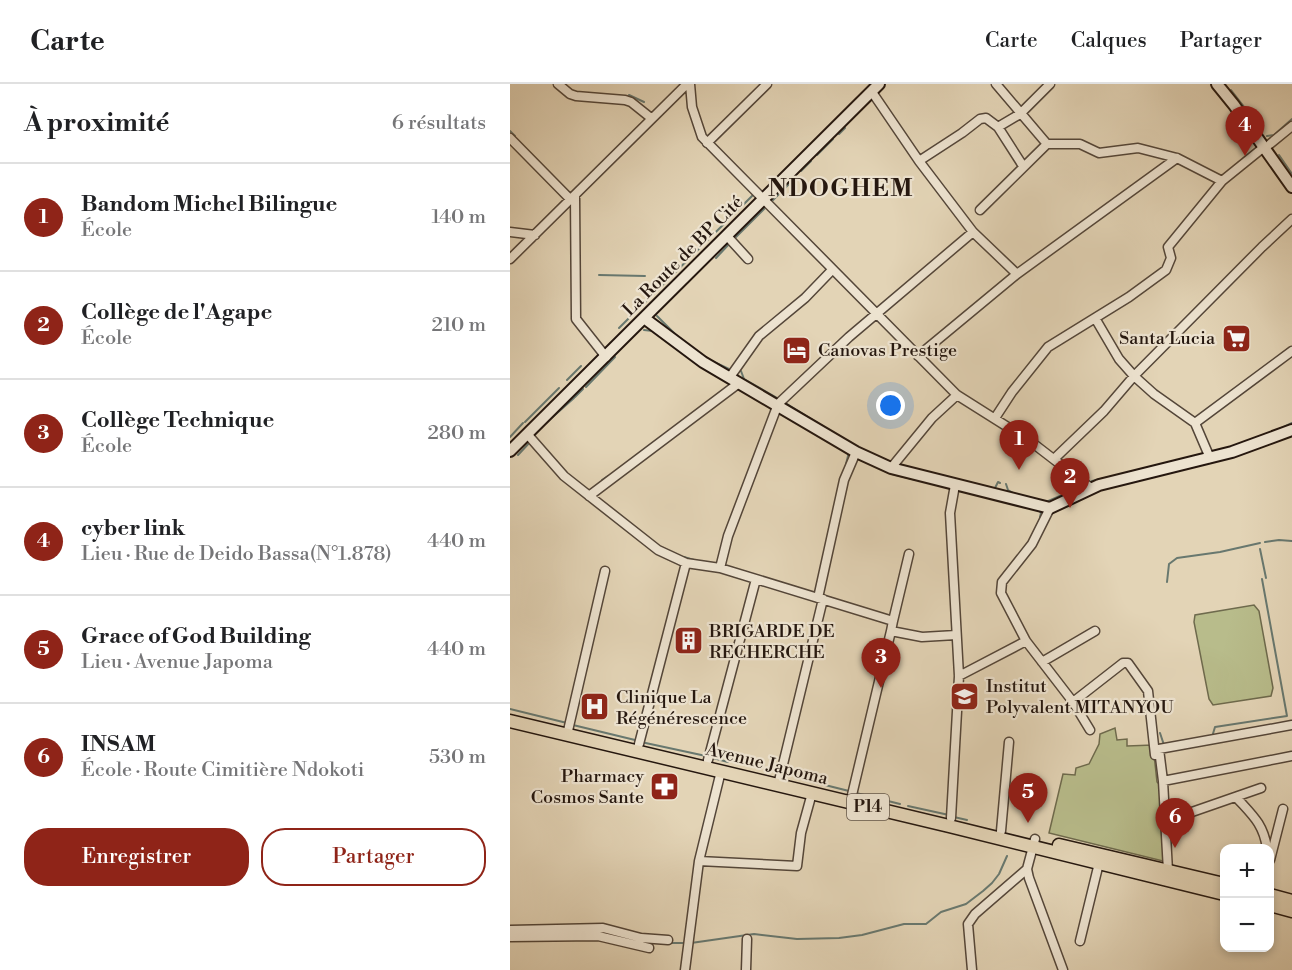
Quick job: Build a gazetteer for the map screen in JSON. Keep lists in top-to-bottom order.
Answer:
{
  "streets": {
    "main road": ["Avenue Japoma", "P14"],
    "street": ["La Route de BP Cité"]
  },
  "districts": ["NDOGHEM"],
  "places": {
    "supermarket": ["Santa Lucia"],
    "hotel": ["Canovas Prestige"],
    "building": ["BRIGARDE DE RECHERCHE"],
    "school or university": ["Institut Polyvalent MITANYOU"],
    "hospital": ["Clinique La Régénérescence"],
    "pharmacy": ["Pharmacy Cosmos Sante"]
  },
  "page": {
    "header": "Carte",
    "nav": ["Carte", "Calques", "Partager"],
    "heading": ["À proximité", "6 résultats"],
    "pins": [
      "4",
      "1",
      "2",
      "3",
      "5",
      "6"
    ],
    "list": [
      {
        "mark": "1",
        "name": "Bandom Michel Bilingue",
        "note": "École",
        "value": "140 m"
      },
      {
        "mark": "2",
        "name": "Collège de l'Agape",
        "note": "École",
        "value": "210 m"
      },
      {
        "mark": "3",
        "name": "Collège Technique",
        "note": "École",
        "value": "280 m"
      },
      {
        "mark": "4",
        "name": "cyber link",
        "note": "Lieu · Rue de Deido Bassa(N°1.878)",
        "value": "440 m"
      },
      {
        "mark": "5",
        "name": "Grace of God Building",
        "note": "Lieu · Avenue Japoma",
        "value": "440 m"
      },
      {
        "mark": "6",
        "name": "INSAM",
        "note": "École · Route Cimitière Ndokoti",
        "value": "530 m"
      }
    ],
    "buttons": ["Enregistrer", "Partager"],
    "map_buttons": ["+", "−"]
  }
}
